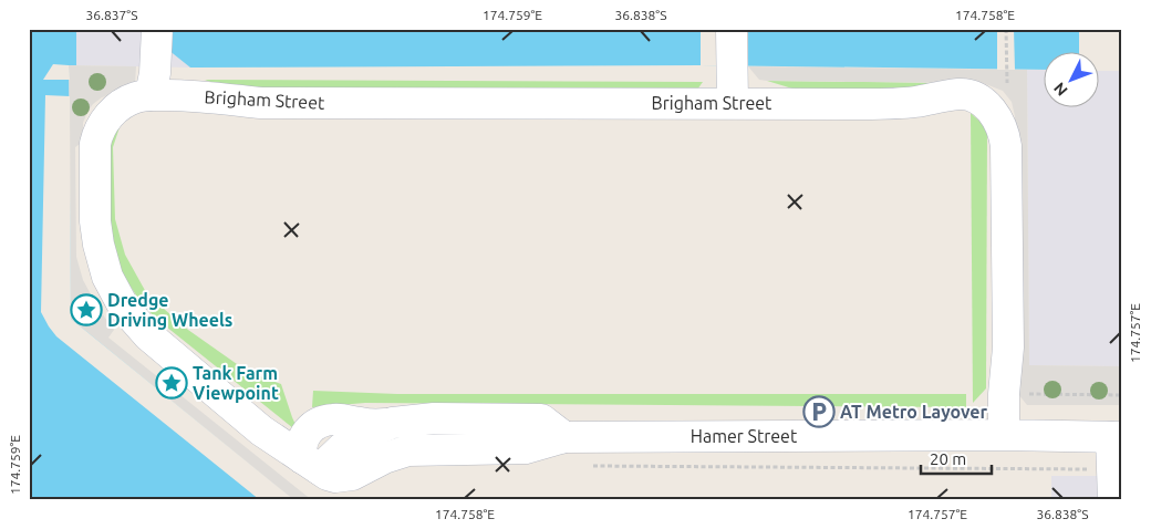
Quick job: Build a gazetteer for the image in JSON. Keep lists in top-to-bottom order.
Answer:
{
  "streets": {
    "street": ["Brigham Street", "Hamer Street"]
  },
  "crossings": [
    ["Brigham Street", "Hamer Street"]
  ],
  "places": {
    "place": ["Dredge Driving Wheels", "Tank Farm Viewpoint"],
    "parking": ["AT Metro Layover"]
  },
  "scale_bar": "20 m",
  "north": "bottom left",
  "coordinates": [
    "36.837°S",
    "174.759°E",
    "36.838°S",
    "174.758°E",
    "174.757°E"
  ]
}
